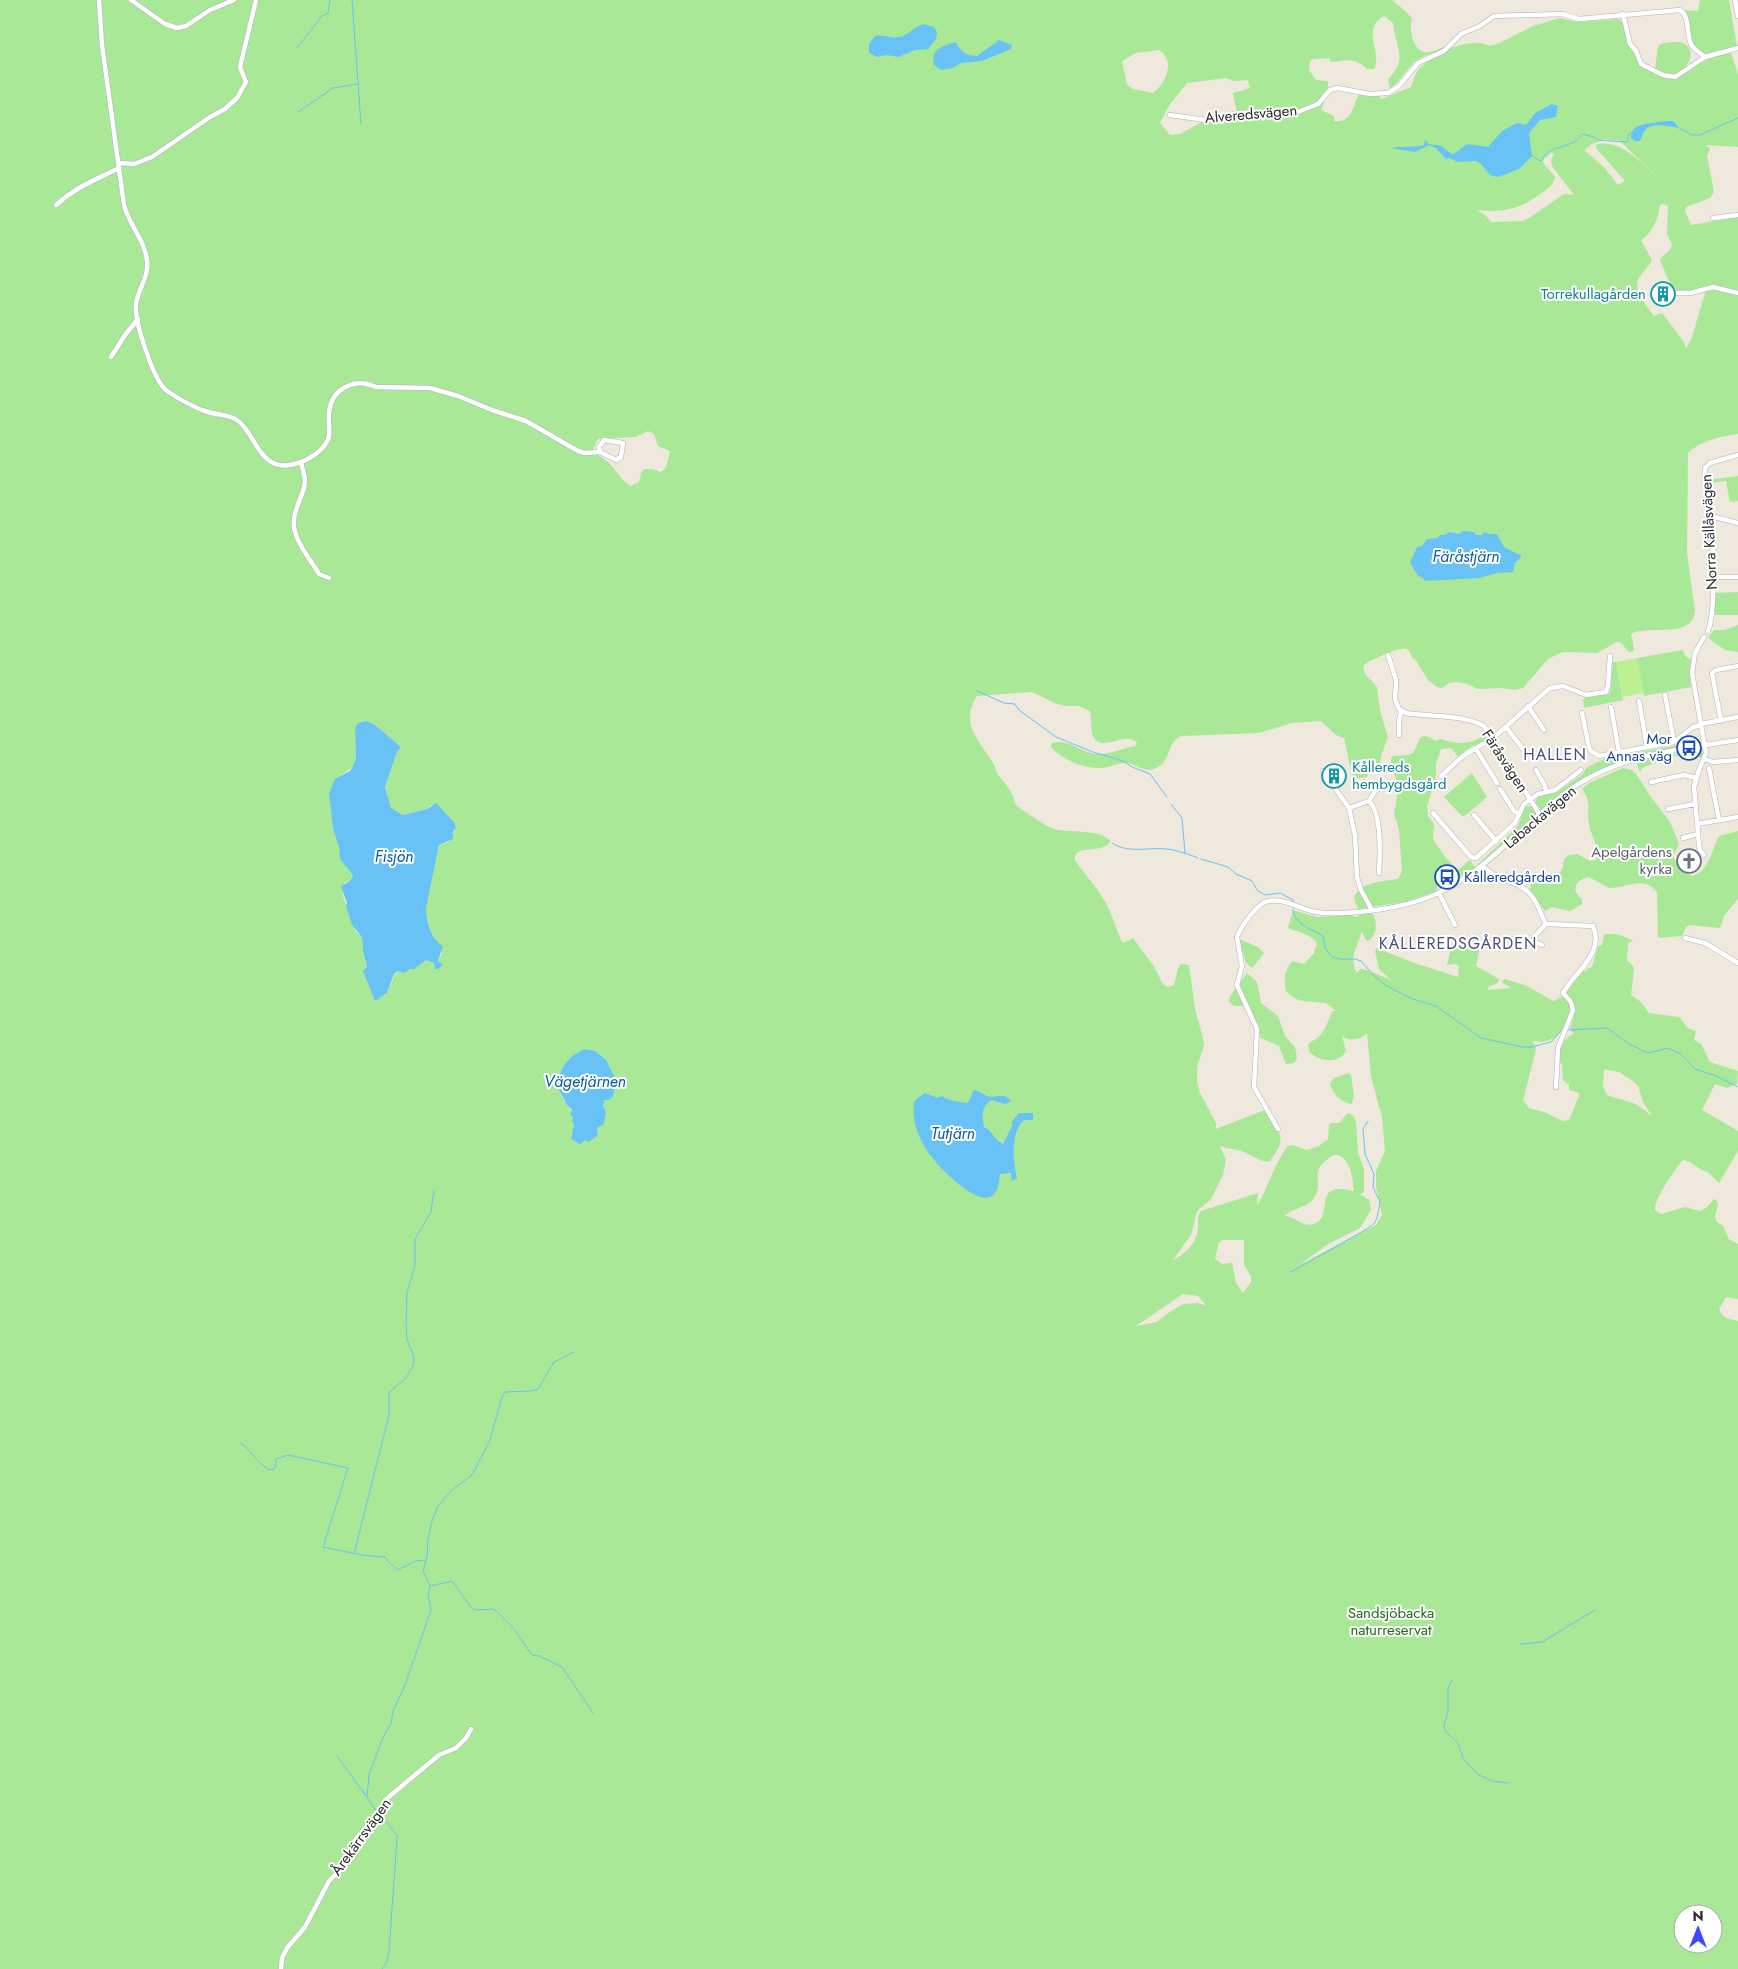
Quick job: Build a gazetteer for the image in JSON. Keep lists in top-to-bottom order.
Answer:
{
  "streets": {
    "street": [
      "Alveredsvägen",
      "Norra Källåsvägen",
      "Färåsvägen",
      "Labackavägen",
      "Årekärrsvägen"
    ]
  },
  "crossings": [
    ["Färåsvägen", "Labackavägen"]
  ],
  "districts": ["HALLEN", "KÅLLEREDSGÅRDEN"],
  "water": [
    "Färåstjärn",
    "Fisjön",
    "Vägetjärnen",
    "Tutjärn"
  ],
  "parks": ["Sandsjöbacka naturreservat"],
  "places": {
    "building": ["Torrekullagården", "Kållereds hembygdsgård"],
    "bus stop": ["Mor Annas väg", "Kålleredgården"],
    "church": ["Apelgårdens kyrka"]
  },
  "north": "top"
}
